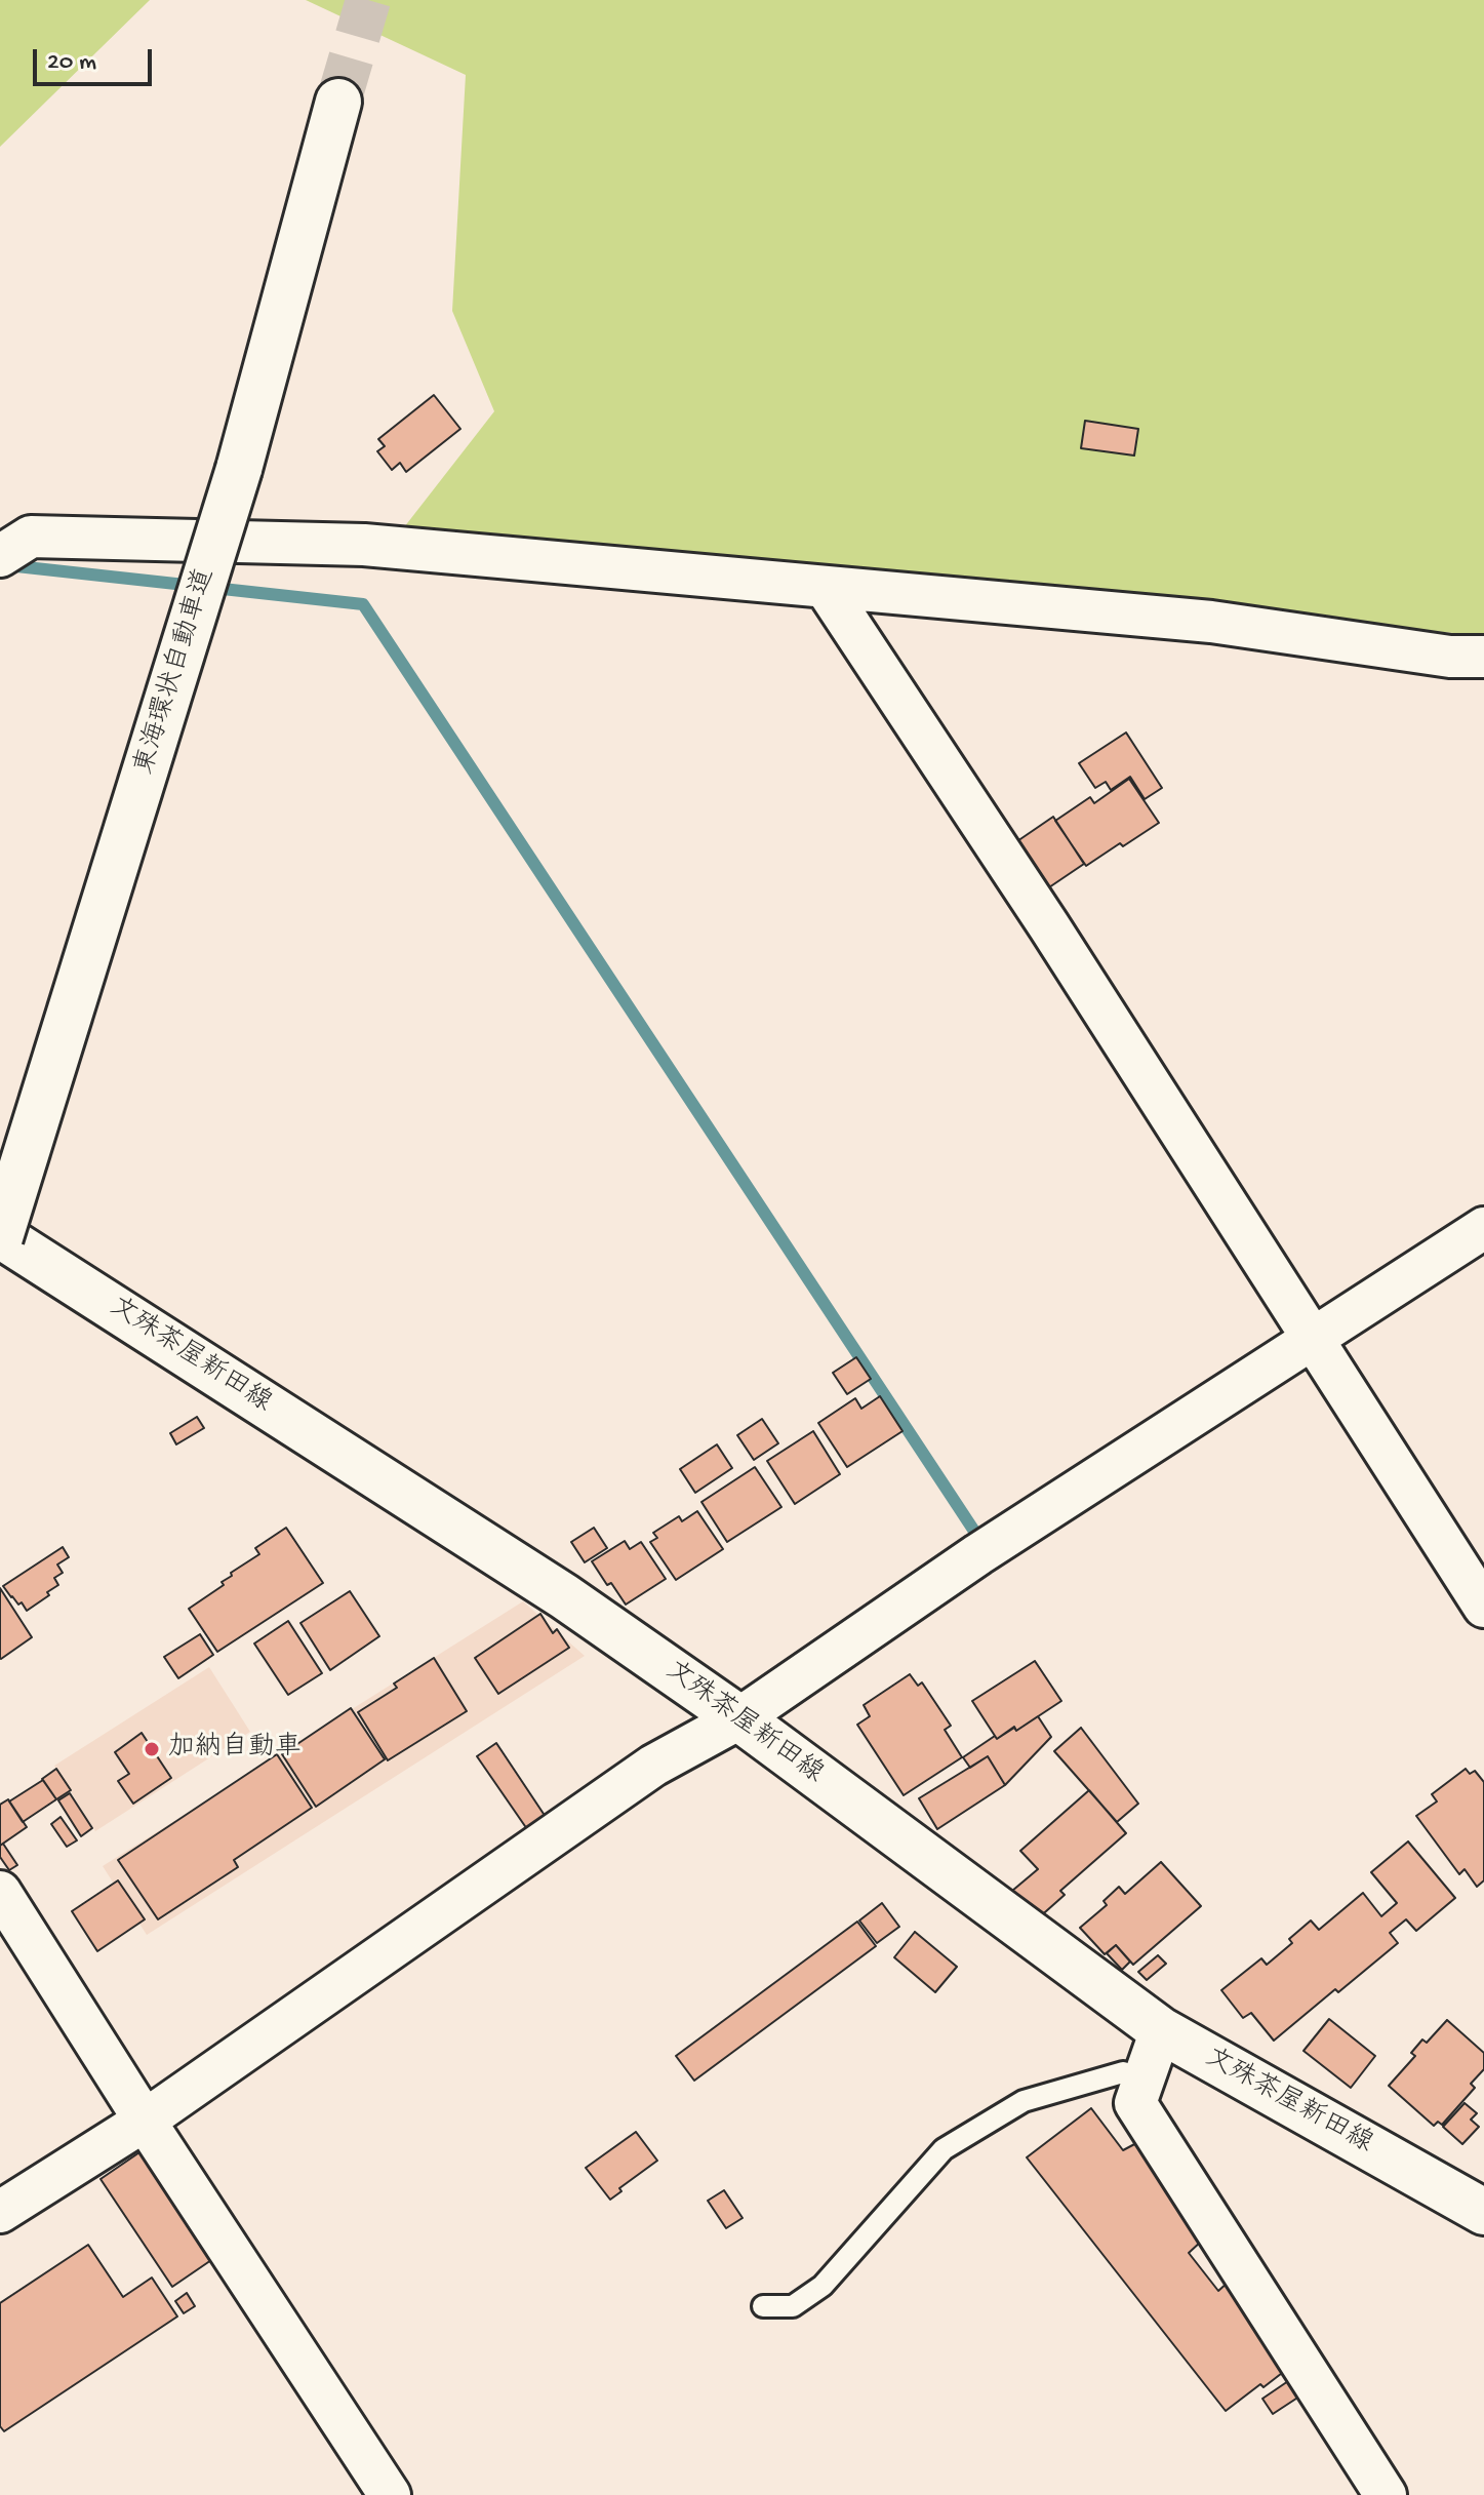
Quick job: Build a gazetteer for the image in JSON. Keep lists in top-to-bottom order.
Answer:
{
  "streets": {
    "main road": ["東海環状自動車道", "文殊茶屋新田線"]
  },
  "crossings": [
    ["東海環状自動車道", "文殊茶屋新田線"]
  ],
  "places": ["加納自動車"],
  "scale_bar": "20 m"
}
